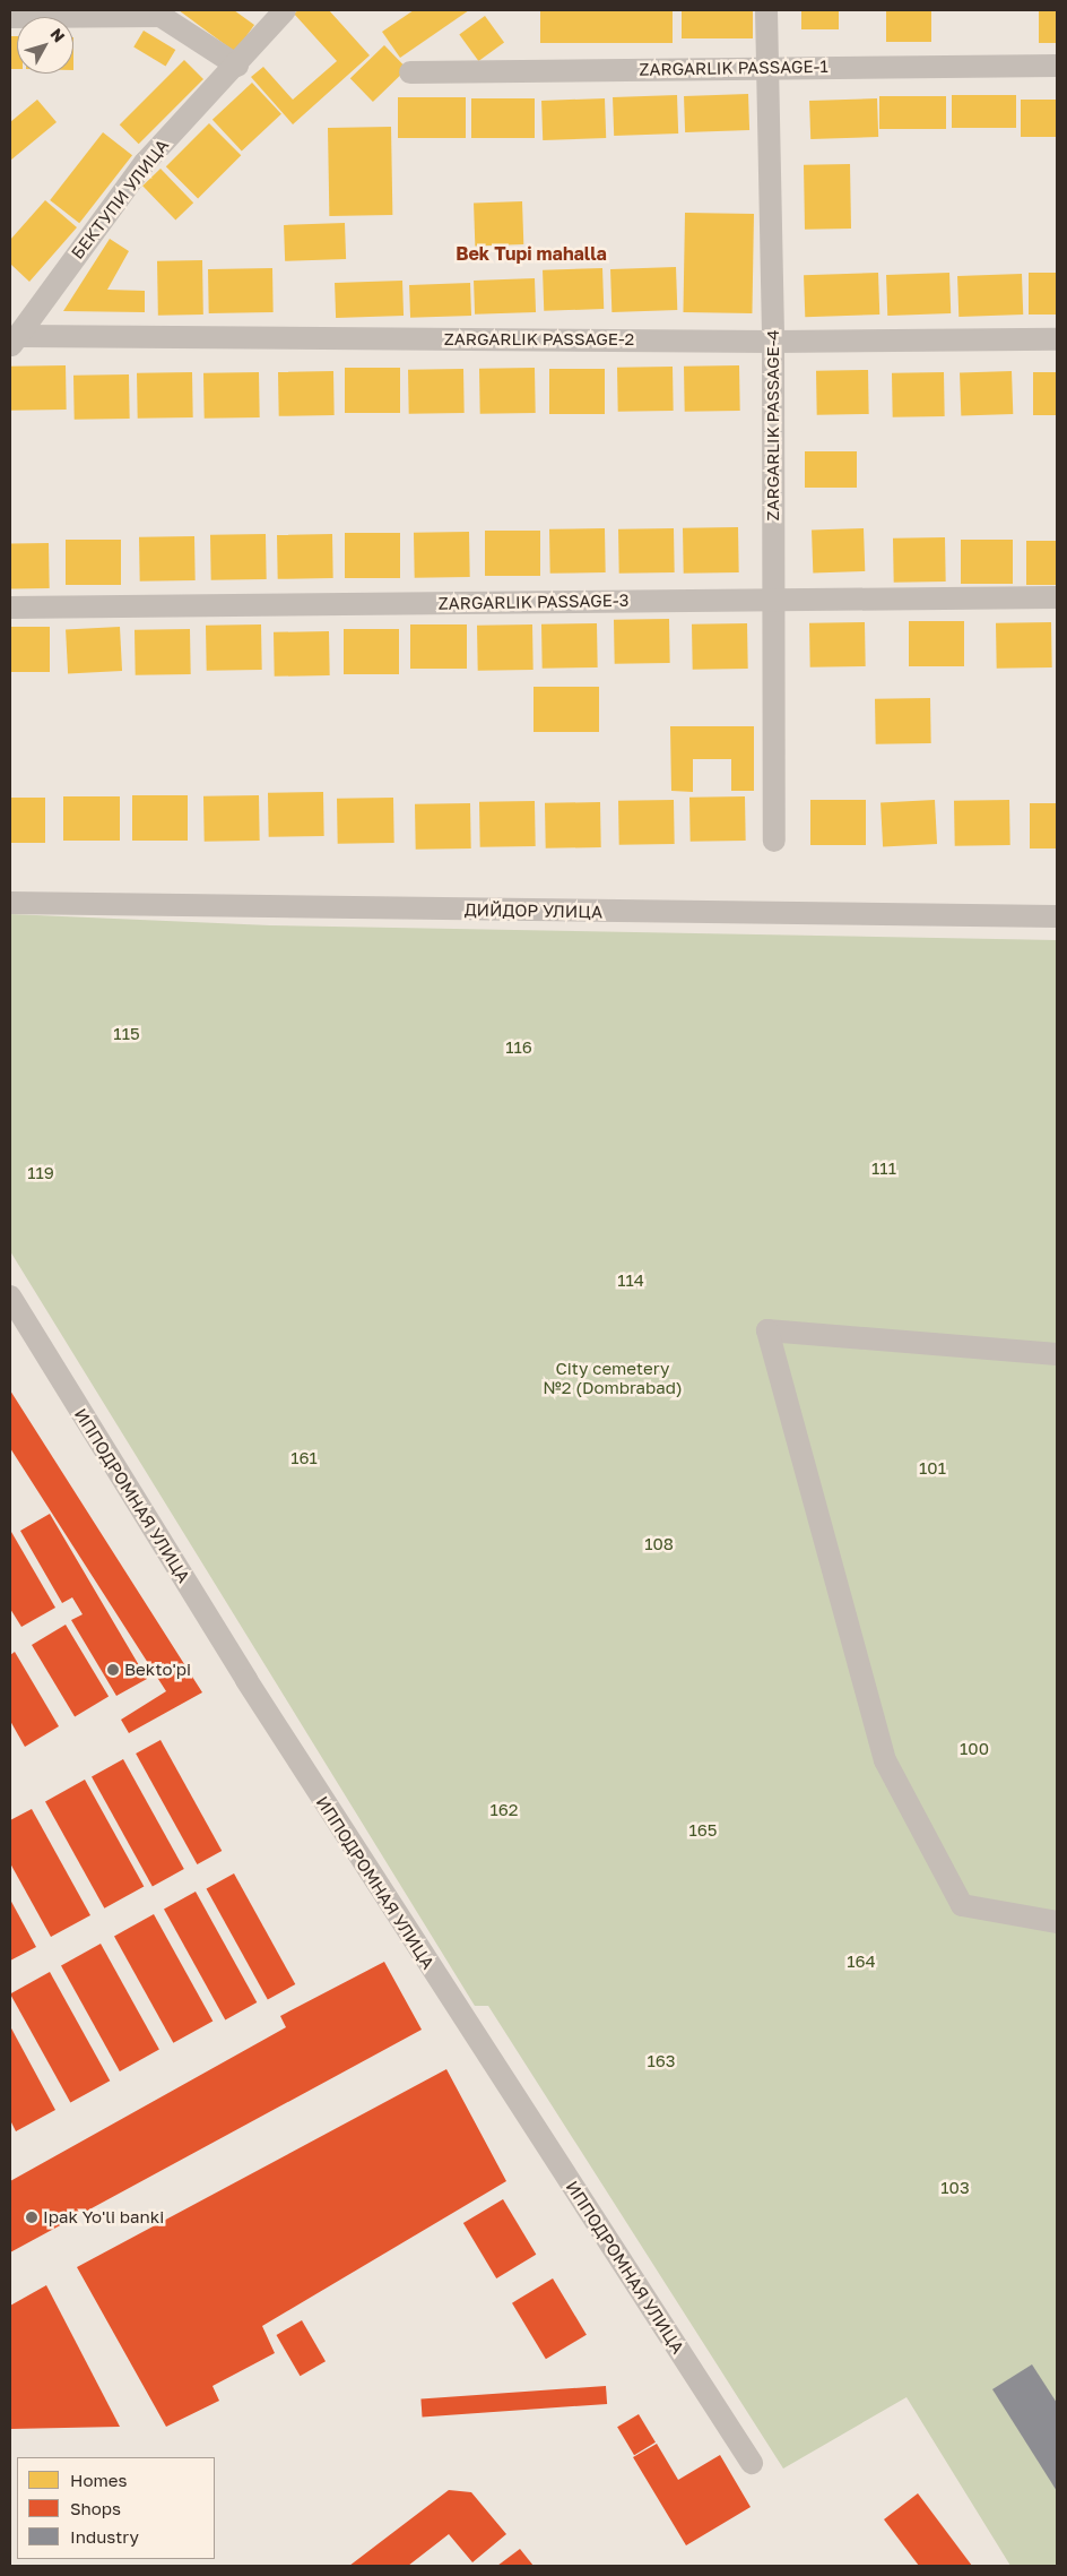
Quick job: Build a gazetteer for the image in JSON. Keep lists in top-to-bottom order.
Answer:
{
  "streets": {
    "street": [
      "ZARGARLIK PASSAGE-1",
      "БЕКТУПИ УЛИЦА",
      "ZARGARLIK PASSAGE-2",
      "ZARGARLIK PASSAGE-4",
      "ZARGARLIK PASSAGE-3",
      "ДИЙДОР УЛИЦА",
      "ИППОДРОМНАЯ УЛИЦА"
    ]
  },
  "crossings": [
    ["ZARGARLIK PASSAGE-1", "ZARGARLIK PASSAGE-4"],
    ["БЕКТУПИ УЛИЦА", "ZARGARLIK PASSAGE-2"],
    ["ZARGARLIK PASSAGE-2", "ZARGARLIK PASSAGE-4"],
    ["ZARGARLIK PASSAGE-4", "ZARGARLIK PASSAGE-3"]
  ],
  "districts": ["Bek Tupi mahalla"],
  "parks": [
    "115",
    "116",
    "111",
    "119",
    "114",
    "City cemetery №2 (Dombrabad)",
    "161",
    "101",
    "108",
    "100",
    "162",
    "165",
    "164",
    "163",
    "103"
  ],
  "places": ["Bekto'pi", "Ipak Yo'li banki"],
  "legend": ["Homes", "Shops", "Industry"],
  "north": "top right"
}
